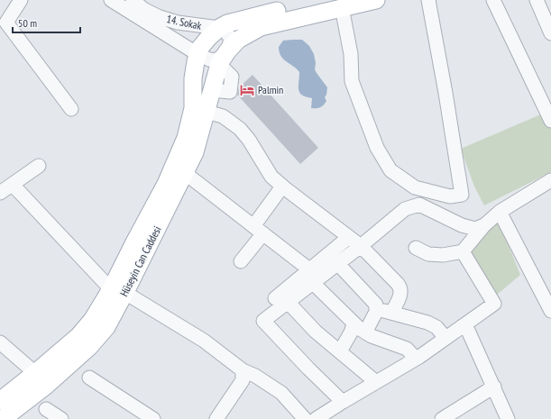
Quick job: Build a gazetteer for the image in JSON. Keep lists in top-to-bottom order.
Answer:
{
  "streets": {
    "main road": ["Hüseyin Can Caddesi"],
    "street": ["14. Sokak"]
  },
  "places": {
    "hotel": ["Palmin"]
  },
  "scale_bar": "50 m"
}
